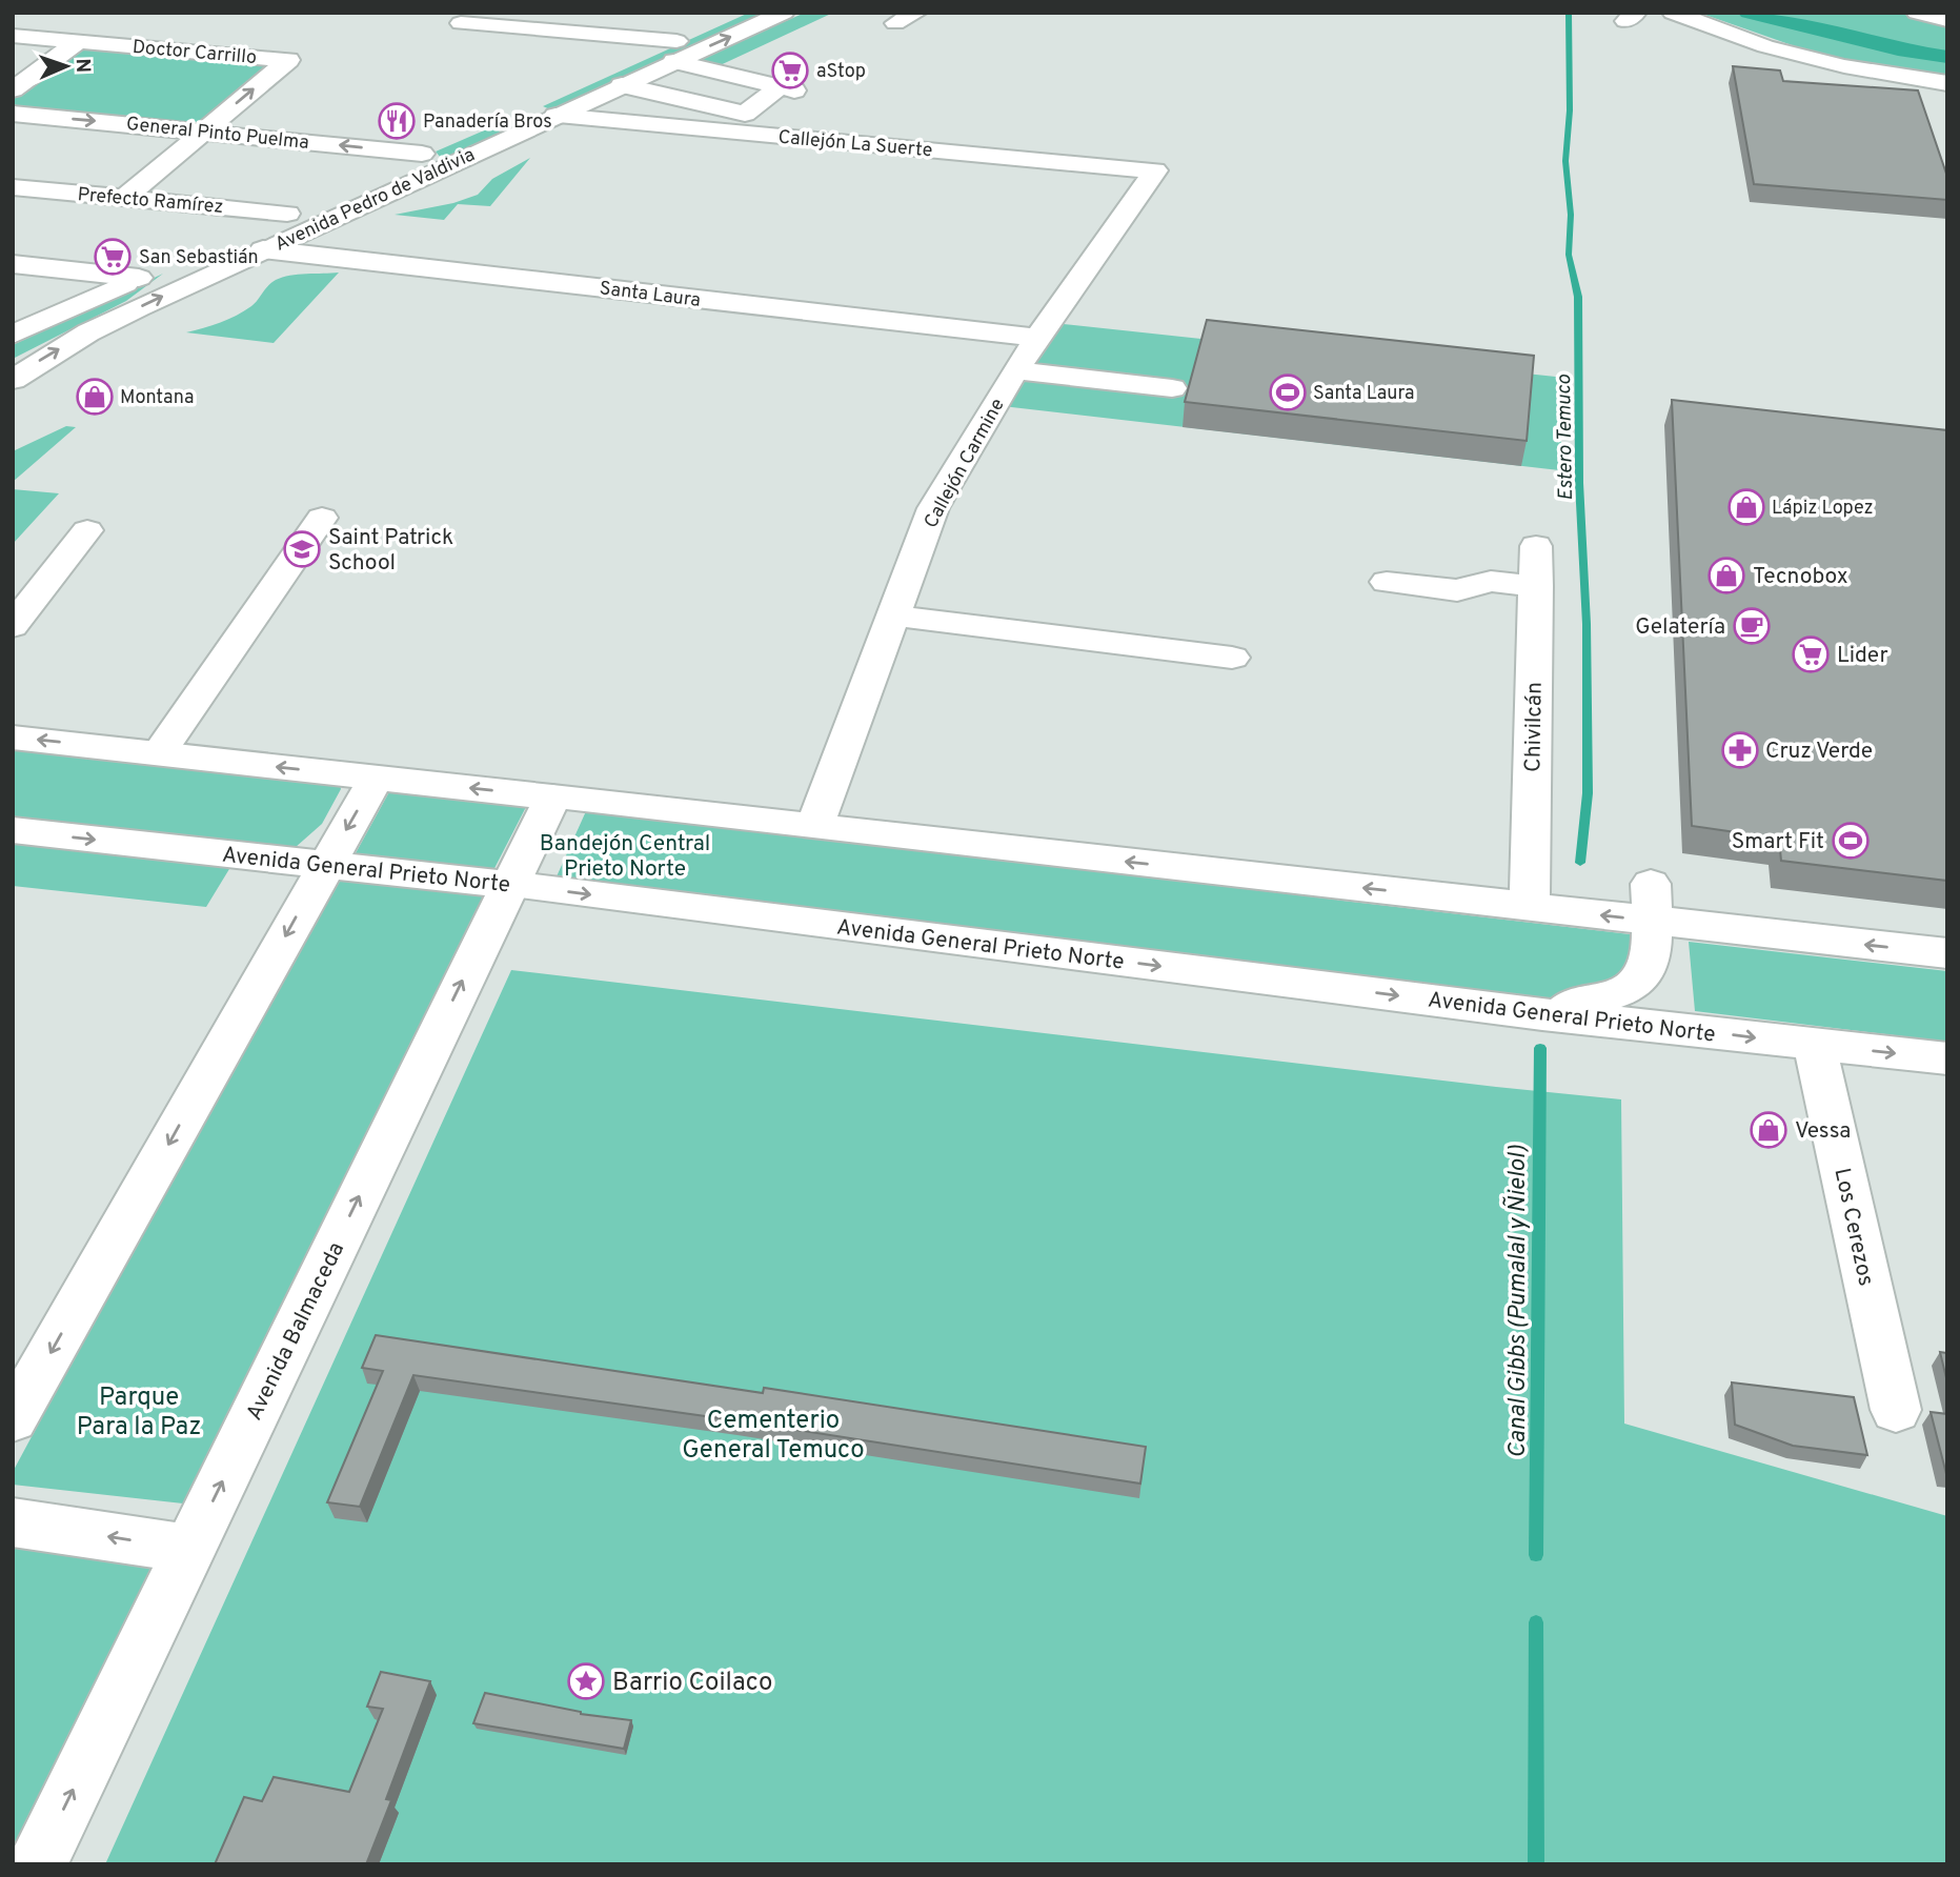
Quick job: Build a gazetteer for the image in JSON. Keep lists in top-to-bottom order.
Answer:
{
  "streets": {
    "street": [
      "Doctor Carrillo",
      "General Pinto Puelma",
      "Callejón La Suerte",
      "Avenida Pedro de Valdivia",
      "Prefecto Ramírez",
      "Santa Laura",
      "Callejón Carmine",
      "Chivilcán",
      "Avenida General Prieto Norte",
      "Los Cerezos",
      "Avenida Balmaceda"
    ]
  },
  "crossings": [
    ["Doctor Carrillo", "General Pinto Puelma"],
    ["General Pinto Puelma", "Avenida Pedro de Valdivia"],
    ["Callejón La Suerte", "Avenida Pedro de Valdivia"],
    ["Callejón La Suerte", "Callejón Carmine"],
    ["Avenida Pedro de Valdivia", "Prefecto Ramírez"],
    ["Avenida Pedro de Valdivia", "Santa Laura"],
    ["Santa Laura", "Callejón Carmine"],
    ["Avenida General Prieto Norte", "Los Cerezos"],
    ["Avenida General Prieto Norte", "Avenida Balmaceda"]
  ],
  "water": ["Estero Temuco", "Canal Gibbs (Pumalal y Ñielol)"],
  "parks": ["Bandejón Central Prieto Norte", "Parque Para la Paz", "Cementerio General Temuco"],
  "places": {
    "supermarket": ["aStop", "San Sebastián", "Lider"],
    "restaurant": ["Panadería Bros"],
    "sports": ["Santa Laura", "Smart Fit"],
    "shop": [
      "Montana",
      "Lápiz Lopez",
      "Tecnobox",
      "Vessa"
    ],
    "school or university": ["Saint Patrick School"],
    "cafe": ["Gelatería"],
    "pharmacy": ["Cruz Verde"],
    "place": ["Barrio Coilaco"]
  },
  "north": "right"
}
